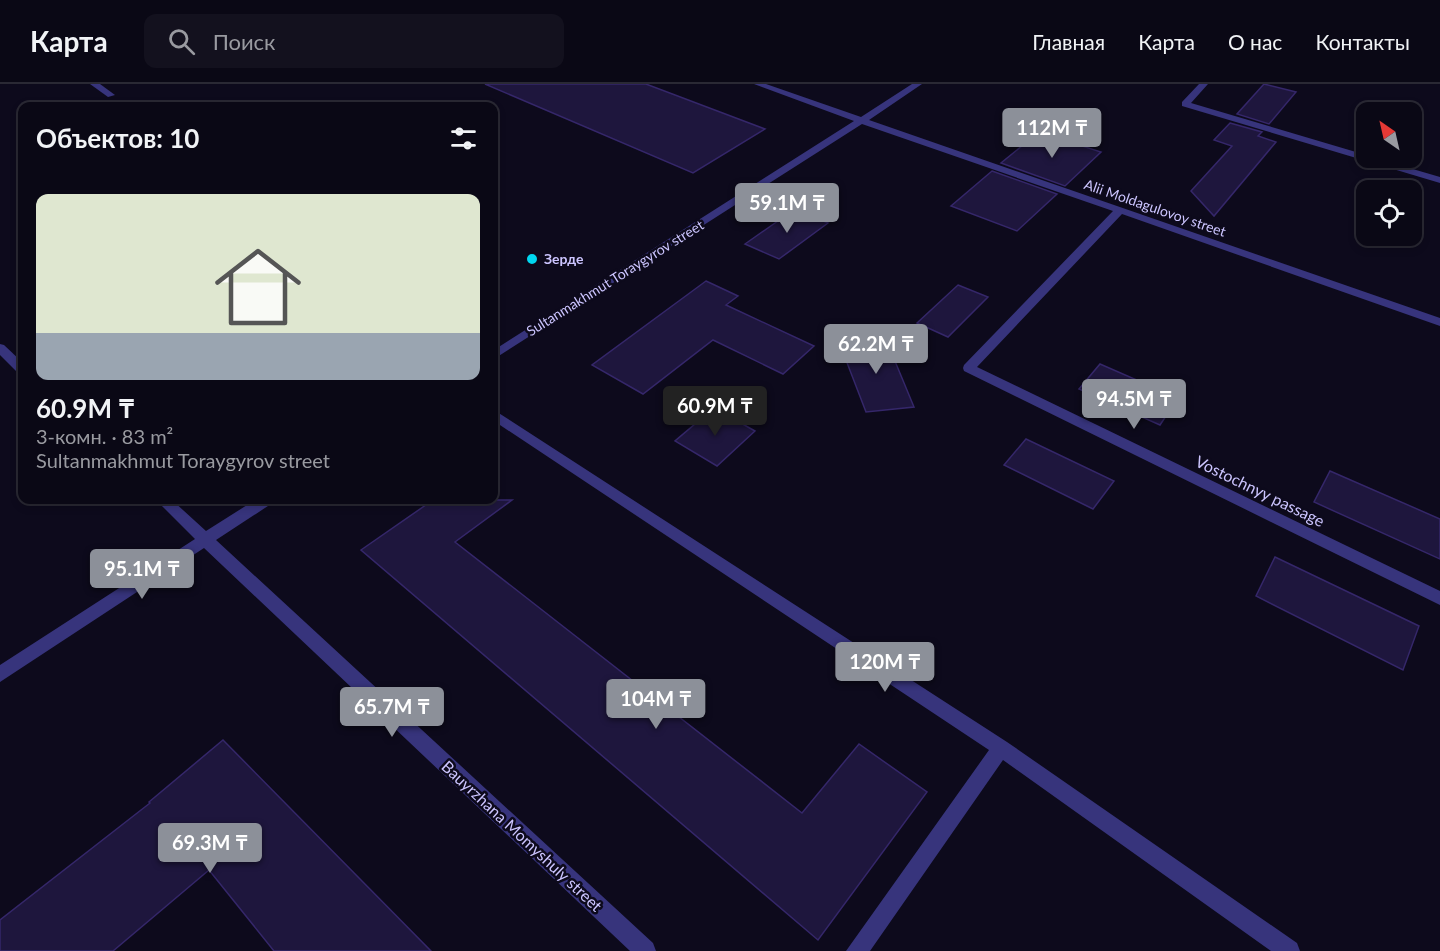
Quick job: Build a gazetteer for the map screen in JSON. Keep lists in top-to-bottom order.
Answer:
{
  "streets": {
    "street": [
      "Alii Moldagulovoy street",
      "Sultanmakhmut Toraygyrov street",
      "Vostochnyy passage",
      "Bauyrzhana Momyshuly street"
    ]
  },
  "crossings": [
    ["Alii Moldagulovoy street", "Sultanmakhmut Toraygyrov street"],
    ["Alii Moldagulovoy street", "Vostochnyy passage"]
  ],
  "places": ["Зерде"],
  "north": "top left",
  "page": {
    "header": "Карта",
    "search": "Поиск",
    "nav": [
      "Главная",
      "Карта",
      "О нас",
      "Контакты"
    ],
    "heading": "Объектов: 10",
    "price": [
      "112M ₸",
      "59.1M ₸",
      "62.2M ₸",
      "94.5M ₸",
      "60.9M ₸",
      "95.1M ₸",
      "120M ₸",
      "104M ₸",
      "65.7M ₸",
      "69.3M ₸"
    ],
    "list": [
      {
        "name": "60.9M ₸",
        "note": "3-комн. · 83 m² · Sultanmakhmut Toraygyrov street"
      }
    ]
  }
}
